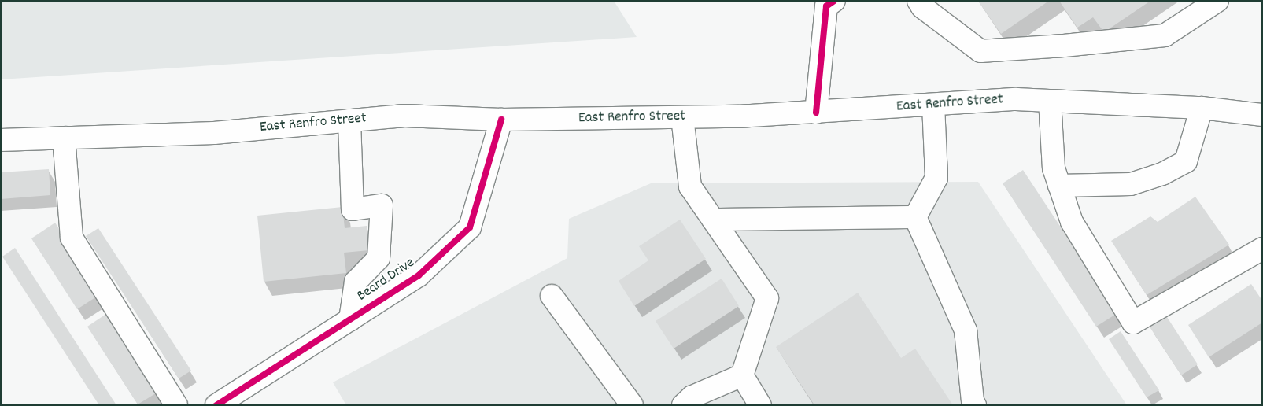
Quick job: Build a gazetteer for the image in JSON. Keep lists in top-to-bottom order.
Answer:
{
  "streets": {
    "main road": ["East Renfro Street", "Beard Drive"]
  },
  "crossings": [
    ["East Renfro Street", "Beard Drive"]
  ]
}
